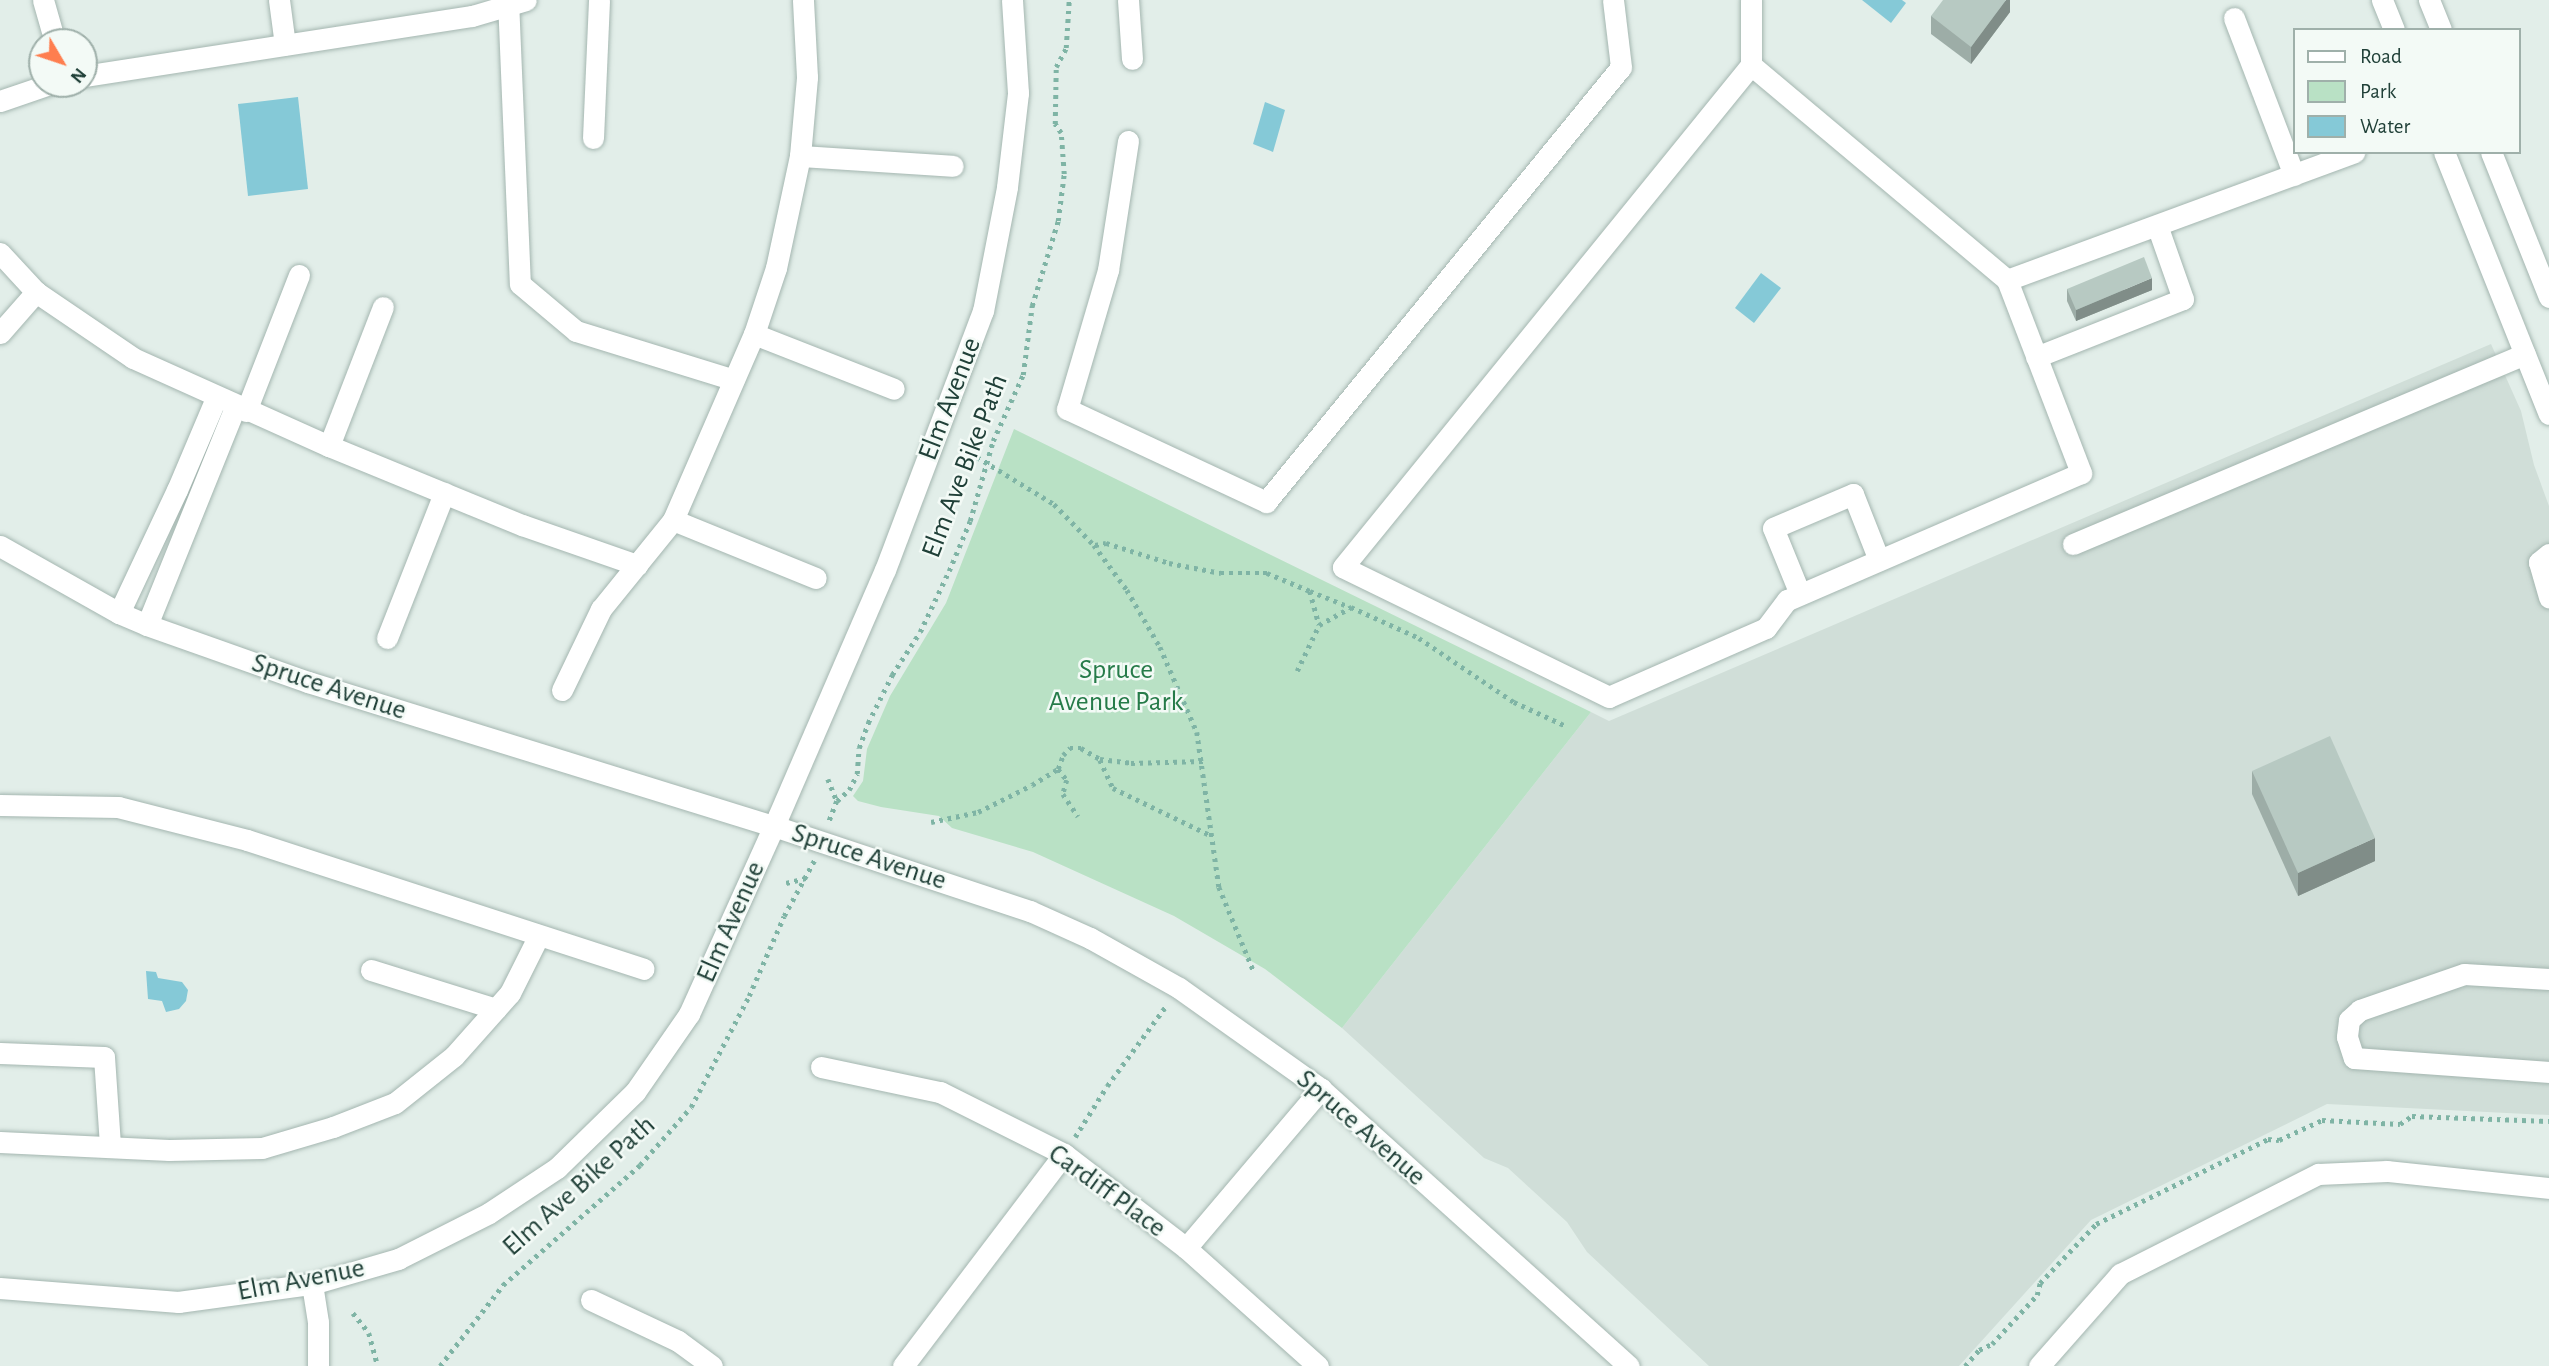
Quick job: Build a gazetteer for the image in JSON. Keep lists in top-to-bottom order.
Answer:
{
  "streets": {
    "street": ["Elm Avenue", "Spruce Avenue", "Cardiff Place"],
    "path": ["Elm Ave Bike Path"]
  },
  "crossings": [
    ["Elm Avenue", "Spruce Avenue"]
  ],
  "parks": ["Spruce Avenue Park"],
  "legend": ["Road", "Park", "Water"],
  "north": "bottom right"
}
